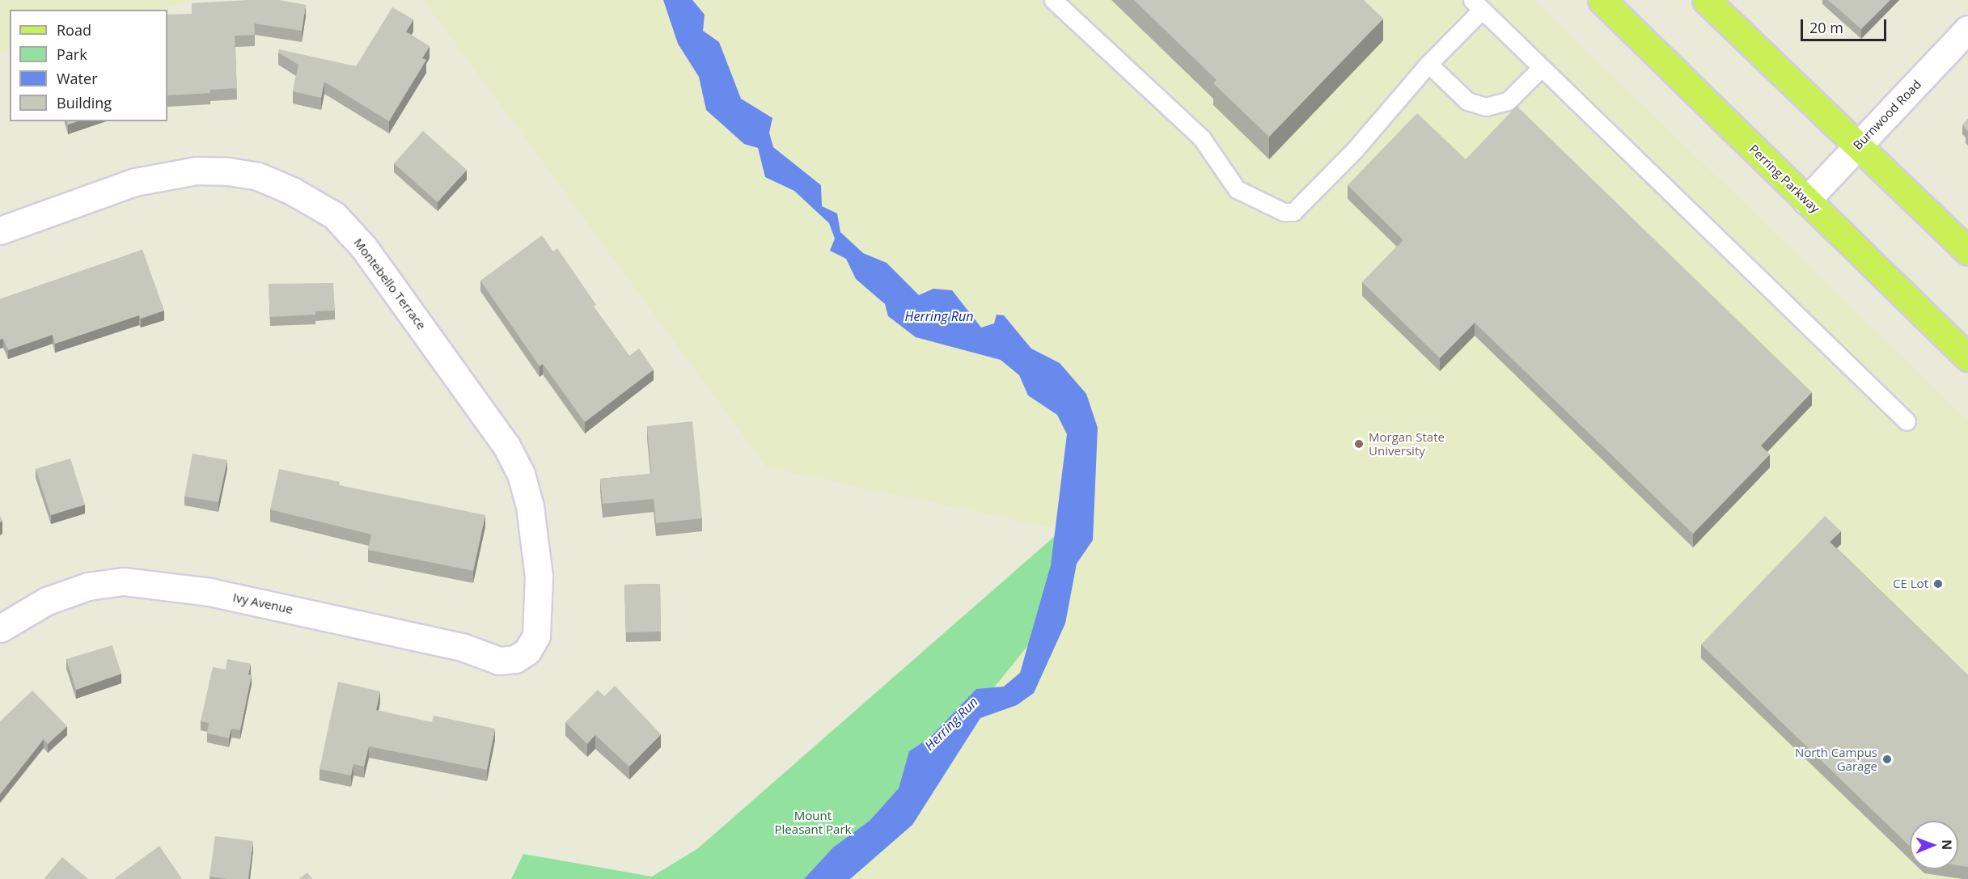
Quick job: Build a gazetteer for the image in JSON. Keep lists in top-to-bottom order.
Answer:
{
  "streets": {
    "main road": ["Perring Parkway"],
    "street": ["Burnwood Road", "Montebello Terrace", "Ivy Avenue"]
  },
  "crossings": [
    ["Burnwood Road", "Perring Parkway"],
    ["Montebello Terrace", "Ivy Avenue"]
  ],
  "water": ["Herring Run"],
  "parks": ["Mount Pleasant Park"],
  "places": ["Morgan State University", "CE Lot", "North Campus Garage"],
  "legend": [
    "Road",
    "Park",
    "Water",
    "Building"
  ],
  "scale_bar": "20 m",
  "north": "right"
}
